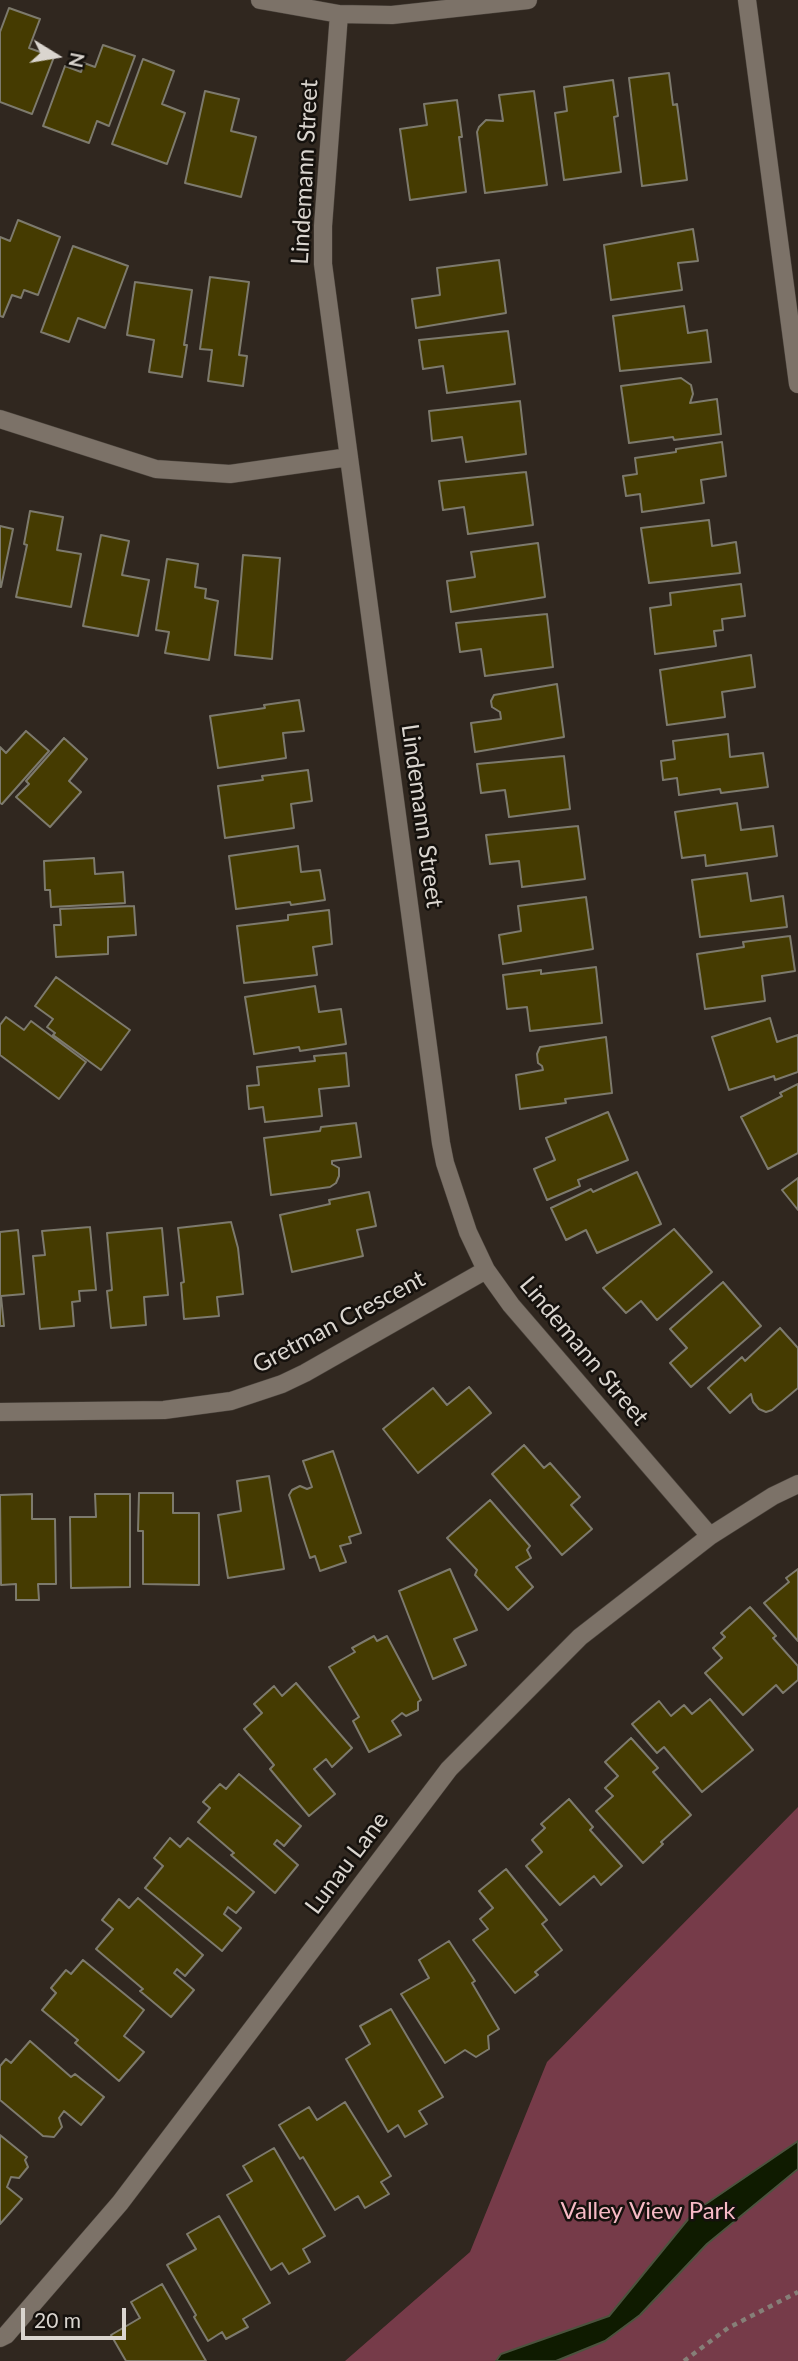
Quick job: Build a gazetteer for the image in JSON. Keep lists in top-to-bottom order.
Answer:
{
  "streets": {
    "street": ["Lindemann Street", "Gretman Crescent", "Lunau Lane"]
  },
  "crossings": [
    ["Lindemann Street", "Gretman Crescent"],
    ["Lindemann Street", "Lunau Lane"]
  ],
  "parks": ["Valley View Park"],
  "scale_bar": "20 m",
  "north": "right"
}
